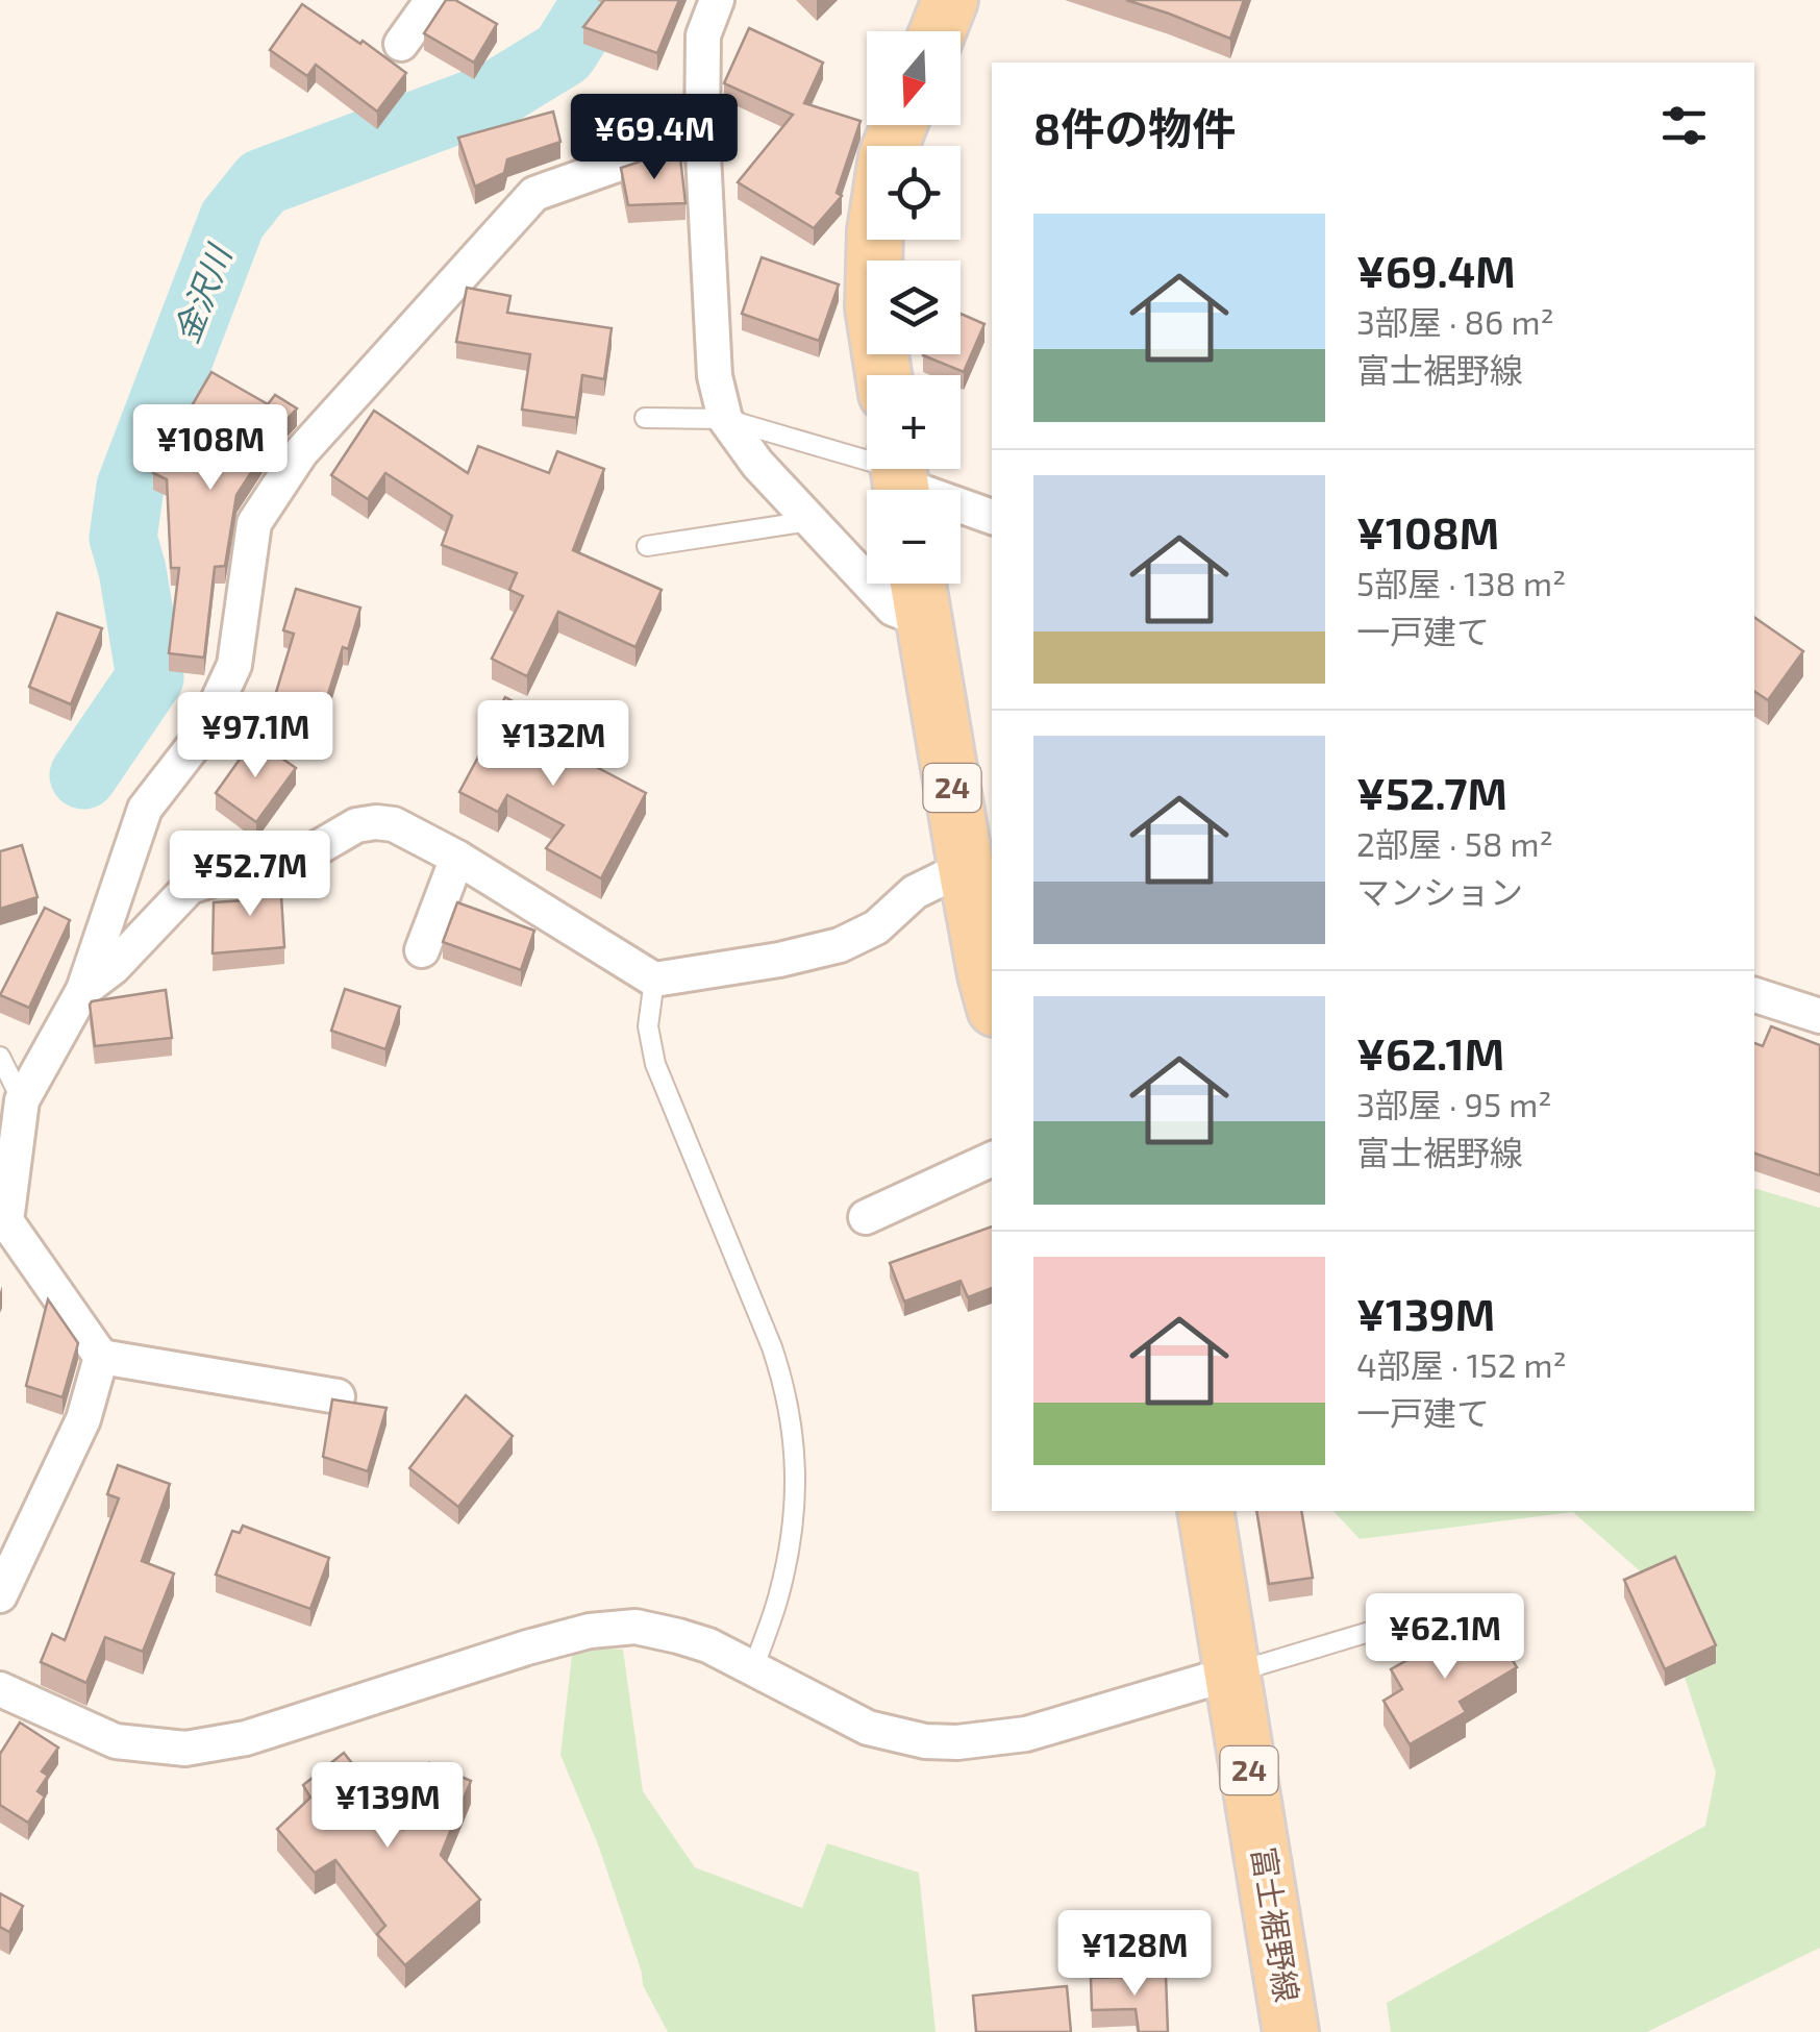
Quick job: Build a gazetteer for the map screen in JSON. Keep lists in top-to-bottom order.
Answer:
{
  "streets": {
    "main road": ["24", "富士裾野線"]
  },
  "water": ["金沢川"],
  "north": "bottom",
  "page": {
    "map_buttons": ["+", "−"],
    "heading": "8件の物件",
    "price": [
      "¥69.4M",
      "¥108M",
      "¥97.1M",
      "¥132M",
      "¥52.7M",
      "¥62.1M",
      "¥139M",
      "¥128M"
    ],
    "list": [
      {
        "name": "¥69.4M",
        "note": "3部屋 · 86 m² · 富士裾野線"
      },
      {
        "name": "¥108M",
        "note": "5部屋 · 138 m² · 一戸建て"
      },
      {
        "name": "¥52.7M",
        "note": "2部屋 · 58 m² · マンション"
      },
      {
        "name": "¥62.1M",
        "note": "3部屋 · 95 m² · 富士裾野線"
      },
      {
        "name": "¥139M",
        "note": "4部屋 · 152 m² · 一戸建て"
      }
    ]
  }
}
